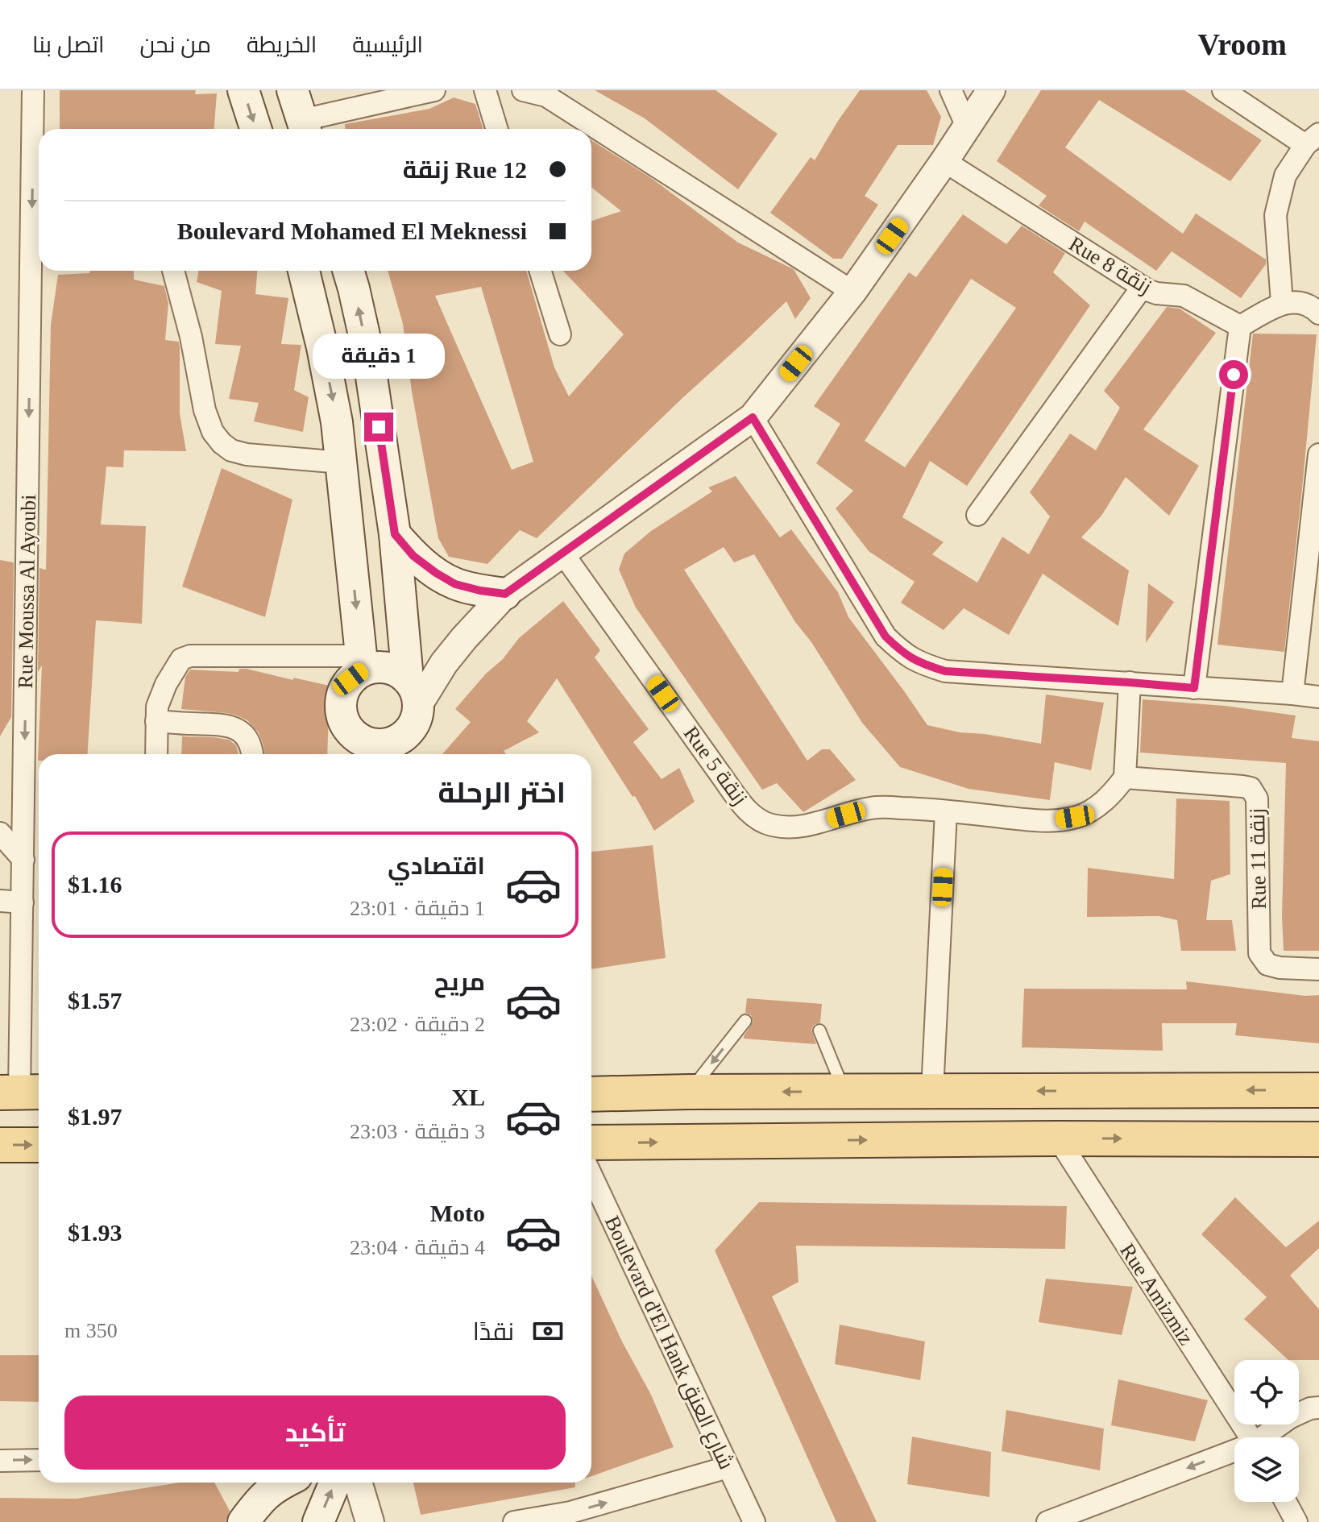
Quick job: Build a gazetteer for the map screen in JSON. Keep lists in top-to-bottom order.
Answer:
{
  "streets": {
    "street": [
      "Rue 8 زنقة",
      "Rue Moussa Al Ayoubi",
      "Rue 5 زنقة",
      "Rue 11 زنقة",
      "Rue Amizmiz",
      "Boulevard d'El Hank شارع العنق"
    ]
  },
  "crossings": [
    ["Rue 5 زنقة", "Rue 11 زنقة"]
  ],
  "one_way": ["Rue Moussa Al Ayoubi"],
  "page": {
    "header": "Vroom",
    "nav": [
      "الرئيسية",
      "الخريطة",
      "من نحن",
      "اتصل بنا"
    ],
    "banner": ["Rue 12 زنقة", "Boulevard Mohamed El Meknessi"],
    "bubble": "1 دقيقة",
    "heading": "اختر الرحلة",
    "list": [
      {
        "name": "اقتصادي",
        "note": "1 دقيقة · 23:01",
        "value": "$1.16"
      },
      {
        "name": "مريح",
        "note": "2 دقيقة · 23:02",
        "value": "$1.57"
      },
      {
        "name": "XL",
        "note": "3 دقيقة · 23:03",
        "value": "$1.97"
      },
      {
        "name": "Moto",
        "note": "4 دقيقة · 23:04",
        "value": "$1.93"
      }
    ],
    "pay": ["نقدًا", "350 m"],
    "buttons": "تأكيد"
  }
}
